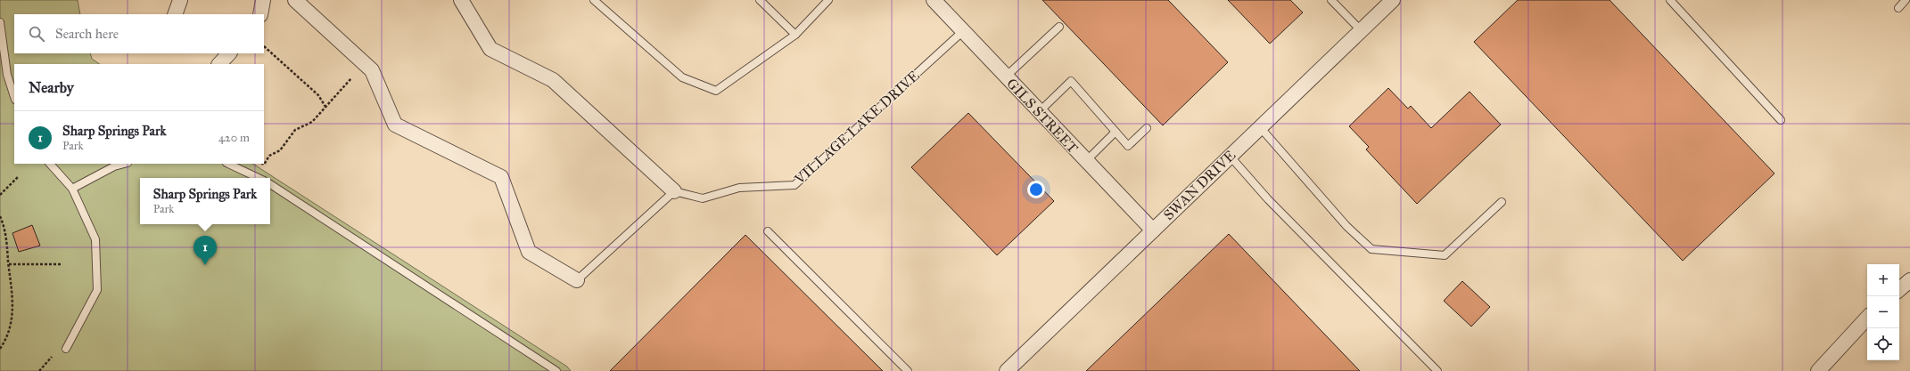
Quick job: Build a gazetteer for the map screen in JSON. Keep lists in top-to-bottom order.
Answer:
{
  "streets": {
    "street": ["GILS STREET", "VILLAGE LAKE DRIVE", "SWAN DRIVE"]
  },
  "crossings": [
    ["GILS STREET", "VILLAGE LAKE DRIVE"],
    ["GILS STREET", "SWAN DRIVE"]
  ],
  "page": {
    "search": "Search here",
    "heading": "Nearby",
    "list": [
      {
        "mark": "1",
        "name": "Sharp Springs Park",
        "note": "Park",
        "value": "420 m"
      }
    ],
    "popup": ["Sharp Springs Park", "Park"],
    "pins": "1",
    "map_buttons": ["+", "−"]
  }
}
